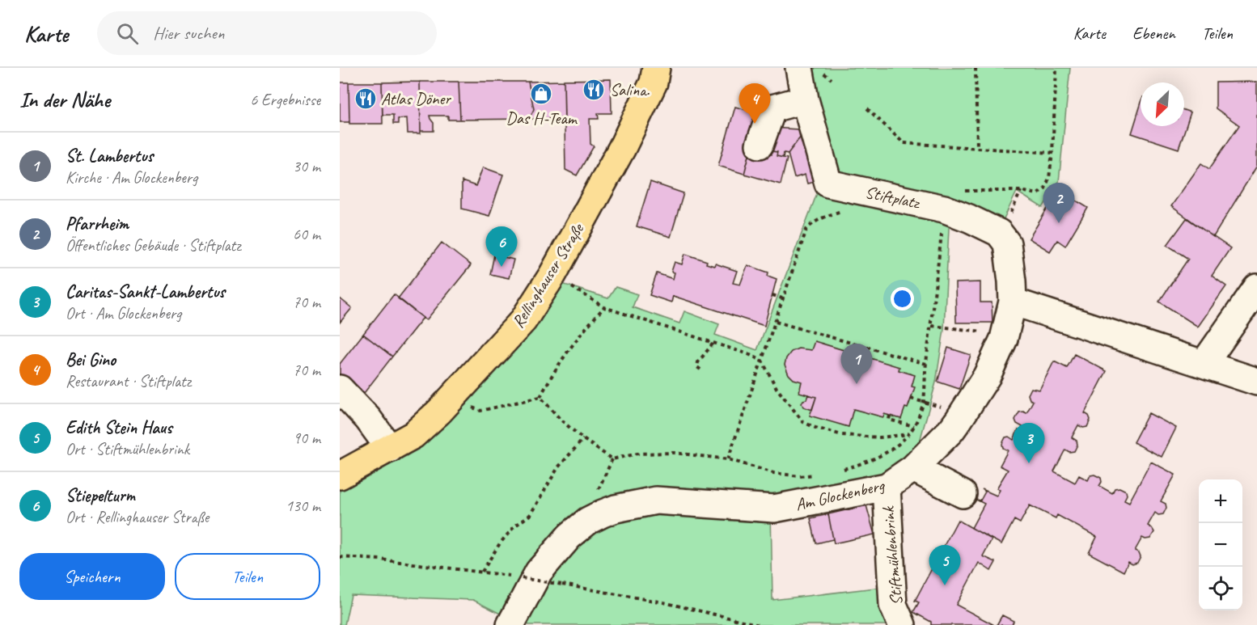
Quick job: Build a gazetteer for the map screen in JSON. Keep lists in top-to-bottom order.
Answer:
{
  "streets": {
    "main road": ["Rellinghauser Straße"],
    "street": ["Stiftplatz", "Am Glockenberg", "Stiftmühlenbrink"]
  },
  "crossings": [
    ["Stiftplatz", "Am Glockenberg"],
    ["Am Glockenberg", "Stiftmühlenbrink"]
  ],
  "places": {
    "restaurant": ["Salina.", "Atlas Döner"],
    "shop": ["Das H-Team"]
  },
  "north": "bottom left",
  "page": {
    "header": "Karte",
    "search": "Hier suchen",
    "nav": ["Karte", "Ebenen", "Teilen"],
    "heading": ["In der Nähe", "6 Ergebnisse"],
    "pins": [
      "4",
      "2",
      "6",
      "1",
      "3",
      "5"
    ],
    "list": [
      {
        "mark": "1",
        "name": "St. Lambertus",
        "note": "Kirche · Am Glockenberg",
        "value": "30 m"
      },
      {
        "mark": "2",
        "name": "Pfarrheim",
        "note": "Öffentliches Gebäude · Stiftplatz",
        "value": "60 m"
      },
      {
        "mark": "3",
        "name": "Caritas-Sankt-Lambertus",
        "note": "Ort · Am Glockenberg",
        "value": "70 m"
      },
      {
        "mark": "4",
        "name": "Bei Gino",
        "note": "Restaurant · Stiftplatz",
        "value": "70 m"
      },
      {
        "mark": "5",
        "name": "Edith Stein Haus",
        "note": "Ort · Stiftmühlenbrink",
        "value": "90 m"
      },
      {
        "mark": "6",
        "name": "Stiepelturm",
        "note": "Ort · Rellinghauser Straße",
        "value": "130 m"
      }
    ],
    "map_buttons": ["+", "−"],
    "buttons": ["Speichern", "Teilen"]
  }
}
